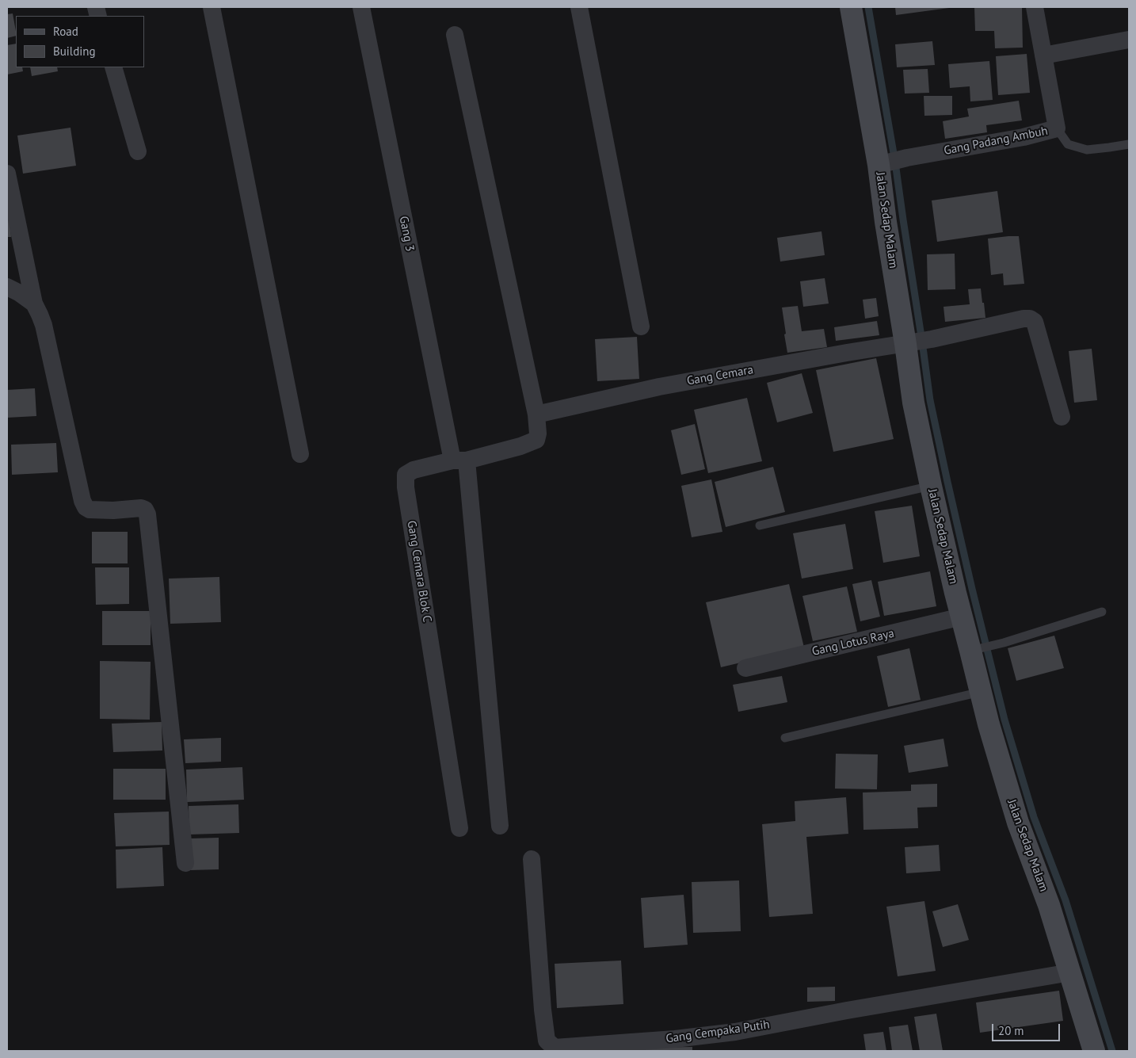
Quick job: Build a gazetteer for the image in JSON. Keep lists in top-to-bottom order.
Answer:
{
  "streets": {
    "street": [
      "Gang Padang Ambuh",
      "Jalan Sedap Malam",
      "Gang 3",
      "Gang Cemara",
      "Gang Cemara Blok C",
      "Gang Lotus Raya",
      "Gang Cempaka Putih"
    ]
  },
  "crossings": [
    ["Gang Padang Ambuh", "Jalan Sedap Malam"],
    ["Jalan Sedap Malam", "Gang Cemara"],
    ["Jalan Sedap Malam", "Gang Lotus Raya"],
    ["Jalan Sedap Malam", "Gang Cempaka Putih"],
    ["Gang 3", "Gang Cemara Blok C"],
    ["Gang Cemara", "Gang Cemara Blok C"]
  ],
  "legend": ["Road", "Building"],
  "scale_bar": "20 m"
}
